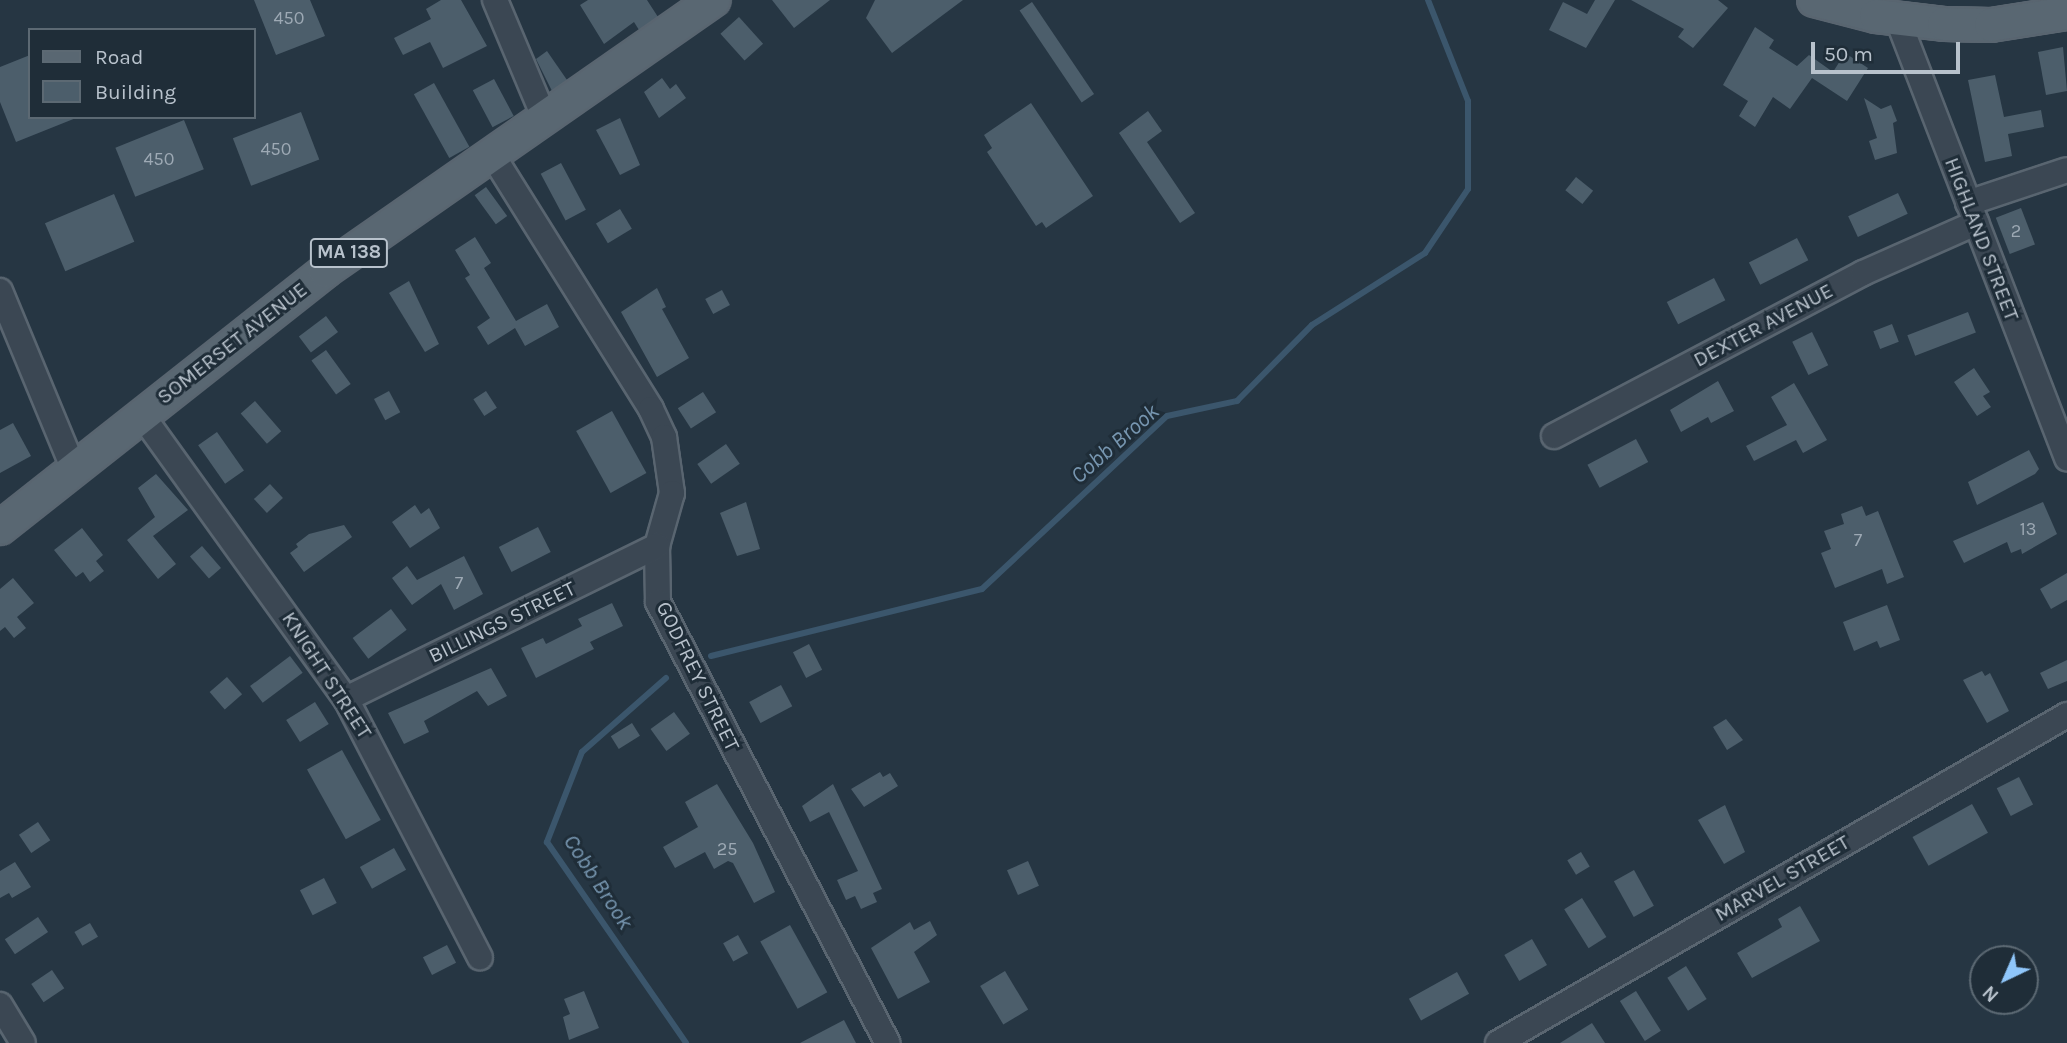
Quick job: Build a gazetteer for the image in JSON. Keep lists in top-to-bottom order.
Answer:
{
  "streets": {
    "main road": ["MA 138", "SOMERSET AVENUE"],
    "street": [
      "HIGHLAND STREET",
      "DEXTER AVENUE",
      "BILLINGS STREET",
      "KNIGHT STREET",
      "GODFREY STREET",
      "MARVEL STREET"
    ]
  },
  "crossings": [
    ["HIGHLAND STREET", "DEXTER AVENUE"],
    ["SOMERSET AVENUE", "KNIGHT STREET"],
    ["SOMERSET AVENUE", "GODFREY STREET"],
    ["BILLINGS STREET", "KNIGHT STREET"],
    ["BILLINGS STREET", "GODFREY STREET"]
  ],
  "water": ["Cobb Brook"],
  "house_numbers": [
    "450",
    "450",
    "450",
    "2",
    "13",
    "7",
    "7",
    "25"
  ],
  "legend": ["Road", "Building"],
  "scale_bar": "50 m",
  "north": "bottom left"
}
